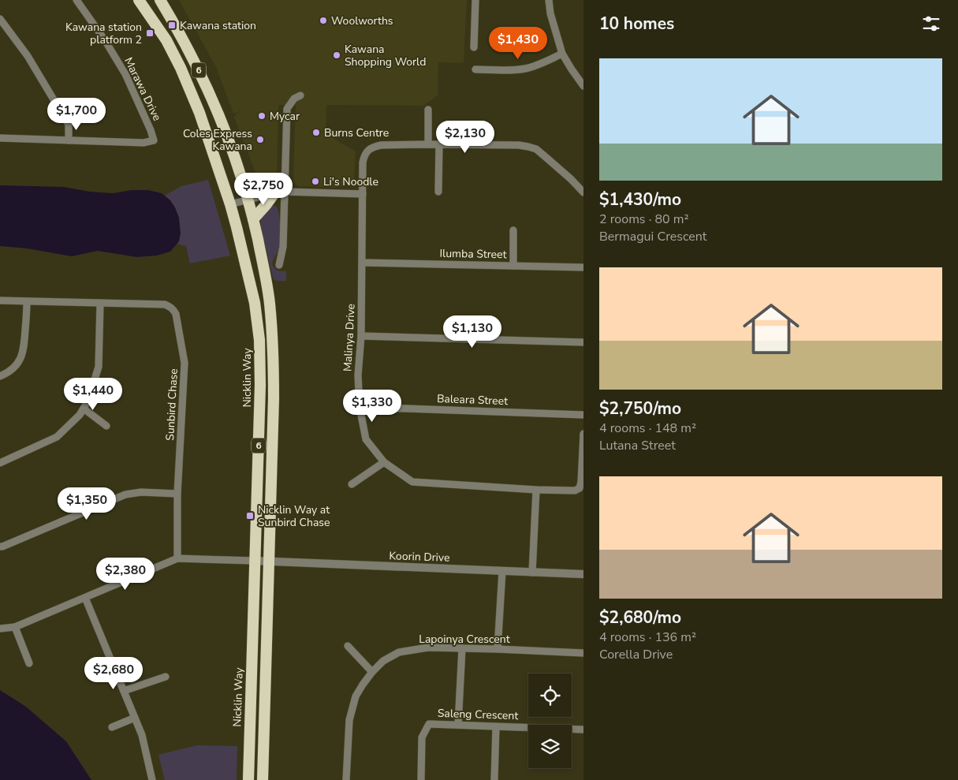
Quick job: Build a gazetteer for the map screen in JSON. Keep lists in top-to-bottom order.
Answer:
{
  "streets": {
    "highway": ["6", "Nicklin Way"],
    "street": [
      "Marawa Drive",
      "Ilumba Street",
      "Malinya Drive",
      "Baleara Street",
      "Sunbird Chase",
      "Koorin Drive",
      "Lapoinya Crescent",
      "Saleng Crescent"
    ]
  },
  "crossings": [
    ["6", "Koorin Drive"],
    ["Ilumba Street", "Malinya Drive"],
    ["Malinya Drive", "Baleara Street"],
    ["Nicklin Way", "Koorin Drive"]
  ],
  "places": {
    "other": [
      "Woolworths",
      "Kawana Shopping World",
      "Mycar",
      "Burns Centre",
      "Coles Express Kawana",
      "Li's Noodle"
    ],
    "transit": ["Kawana station", "Kawana station platform 2", "Nicklin Way at Sunbird Chase"]
  },
  "page": {
    "heading": "10 homes",
    "price": [
      "$1,430",
      "$1,700",
      "$2,130",
      "$2,750",
      "$1,130",
      "$1,440",
      "$1,330",
      "$1,350",
      "$2,380",
      "$2,680"
    ],
    "list": [
      {
        "name": "$1,430/mo",
        "note": "2 rooms · 80 m² · Bermagui Crescent"
      },
      {
        "name": "$2,750/mo",
        "note": "4 rooms · 148 m² · Lutana Street"
      },
      {
        "name": "$2,680/mo",
        "note": "4 rooms · 136 m² · Corella Drive"
      }
    ]
  }
}
